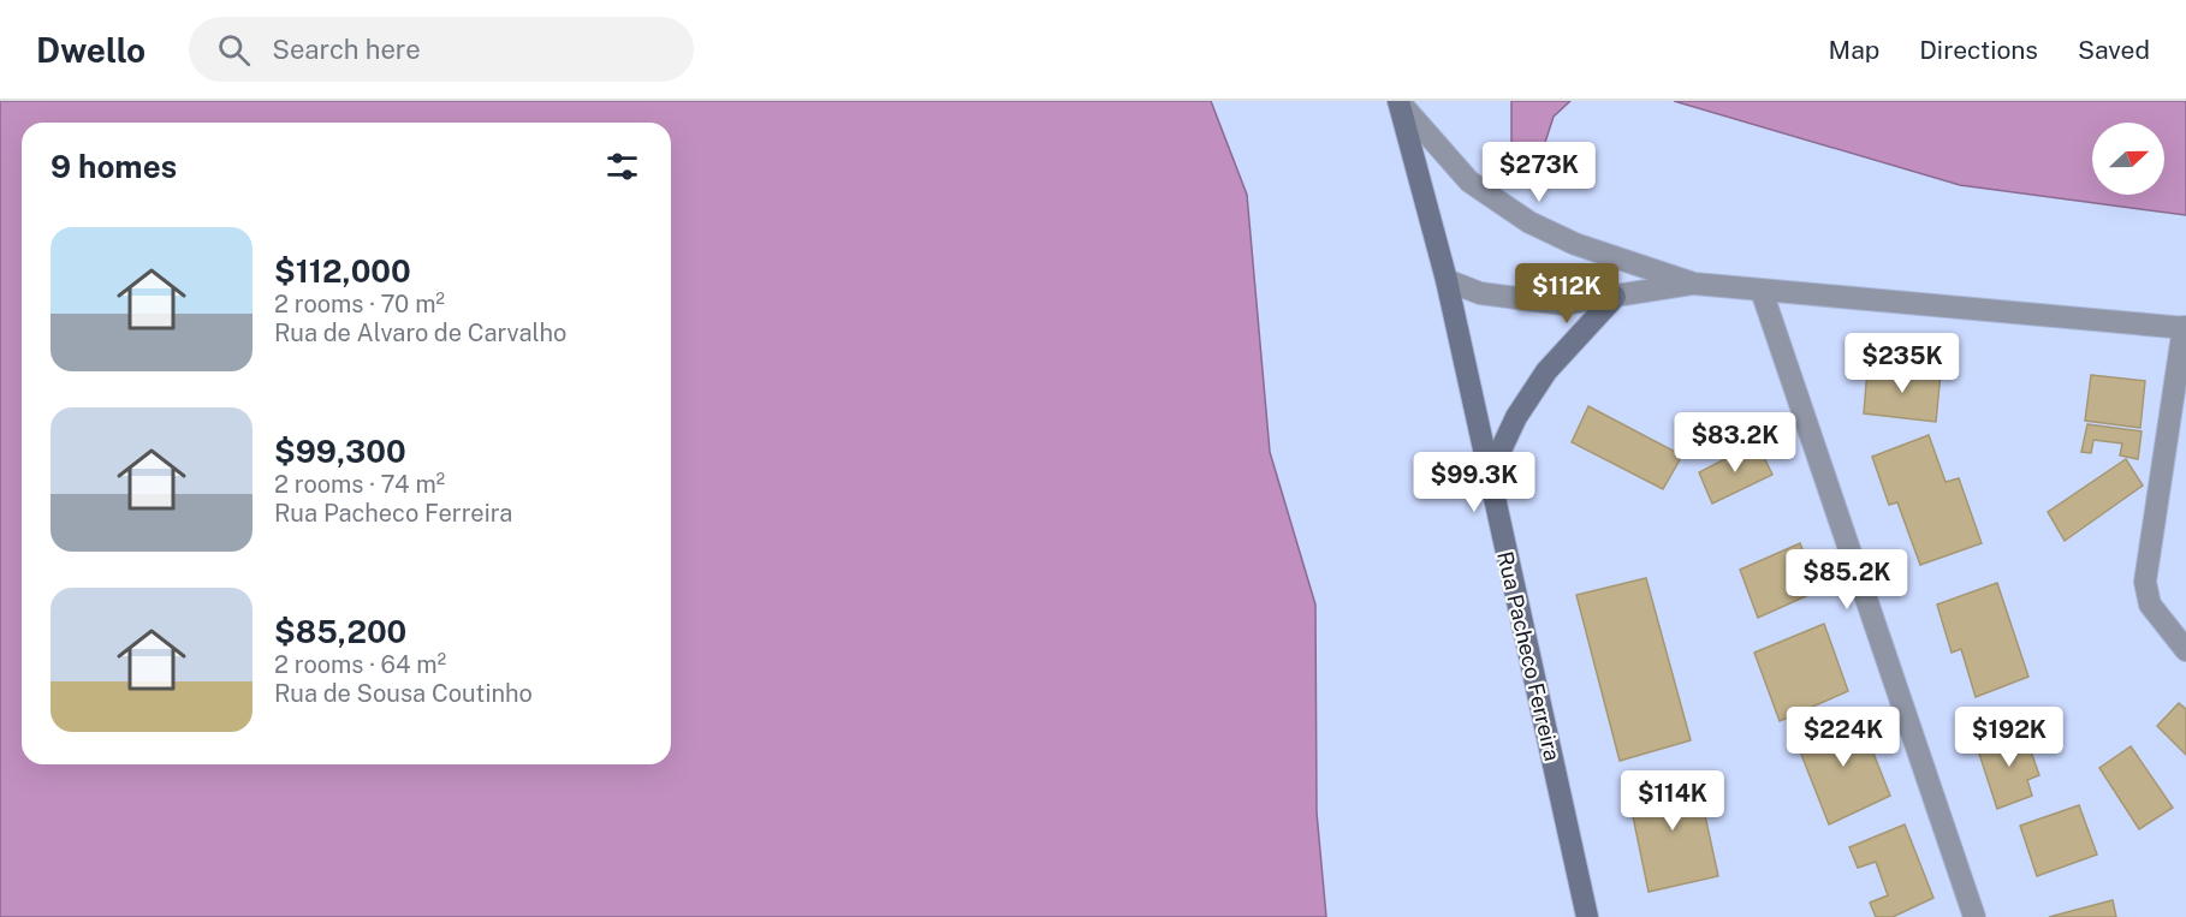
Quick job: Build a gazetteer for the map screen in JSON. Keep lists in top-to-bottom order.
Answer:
{
  "streets": {
    "street": ["Rua Pacheco Ferreira"]
  },
  "north": "right",
  "page": {
    "header": "Dwello",
    "search": "Search here",
    "nav": ["Map", "Directions", "Saved"],
    "heading": "9 homes",
    "price": [
      "$273K",
      "$112K",
      "$235K",
      "$83.2K",
      "$99.3K",
      "$85.2K",
      "$224K",
      "$192K",
      "$114K"
    ],
    "list": [
      {
        "name": "$112,000",
        "note": "2 rooms · 70 m² · Rua de Alvaro de Carvalho"
      },
      {
        "name": "$99,300",
        "note": "2 rooms · 74 m² · Rua Pacheco Ferreira"
      },
      {
        "name": "$85,200",
        "note": "2 rooms · 64 m² · Rua de Sousa Coutinho"
      }
    ]
  }
}
